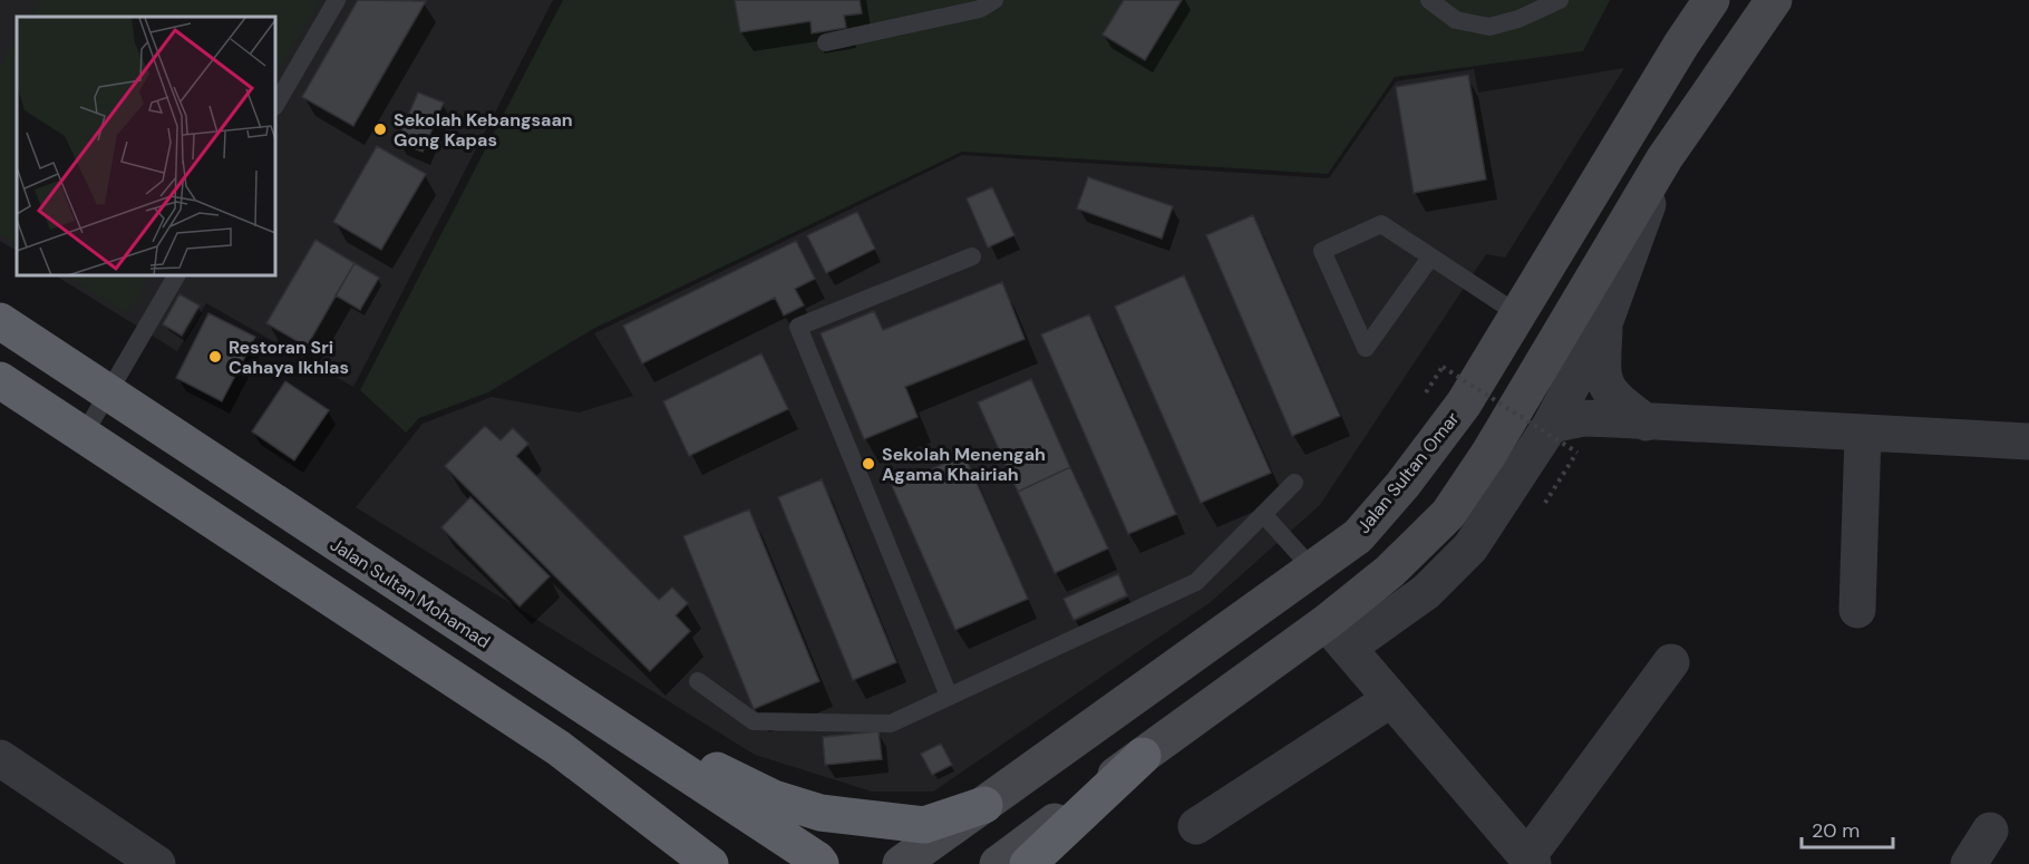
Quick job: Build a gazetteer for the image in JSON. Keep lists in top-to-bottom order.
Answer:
{
  "streets": {
    "highway": ["Jalan Sultan Mohamad"],
    "main road": ["Jalan Sultan Omar"]
  },
  "places": ["Sekolah Kebangsaan Gong Kapas", "Restoran Sri Cahaya Ikhlas", "Sekolah Menengah Agama Khairiah"],
  "scale_bar": "20 m"
}
